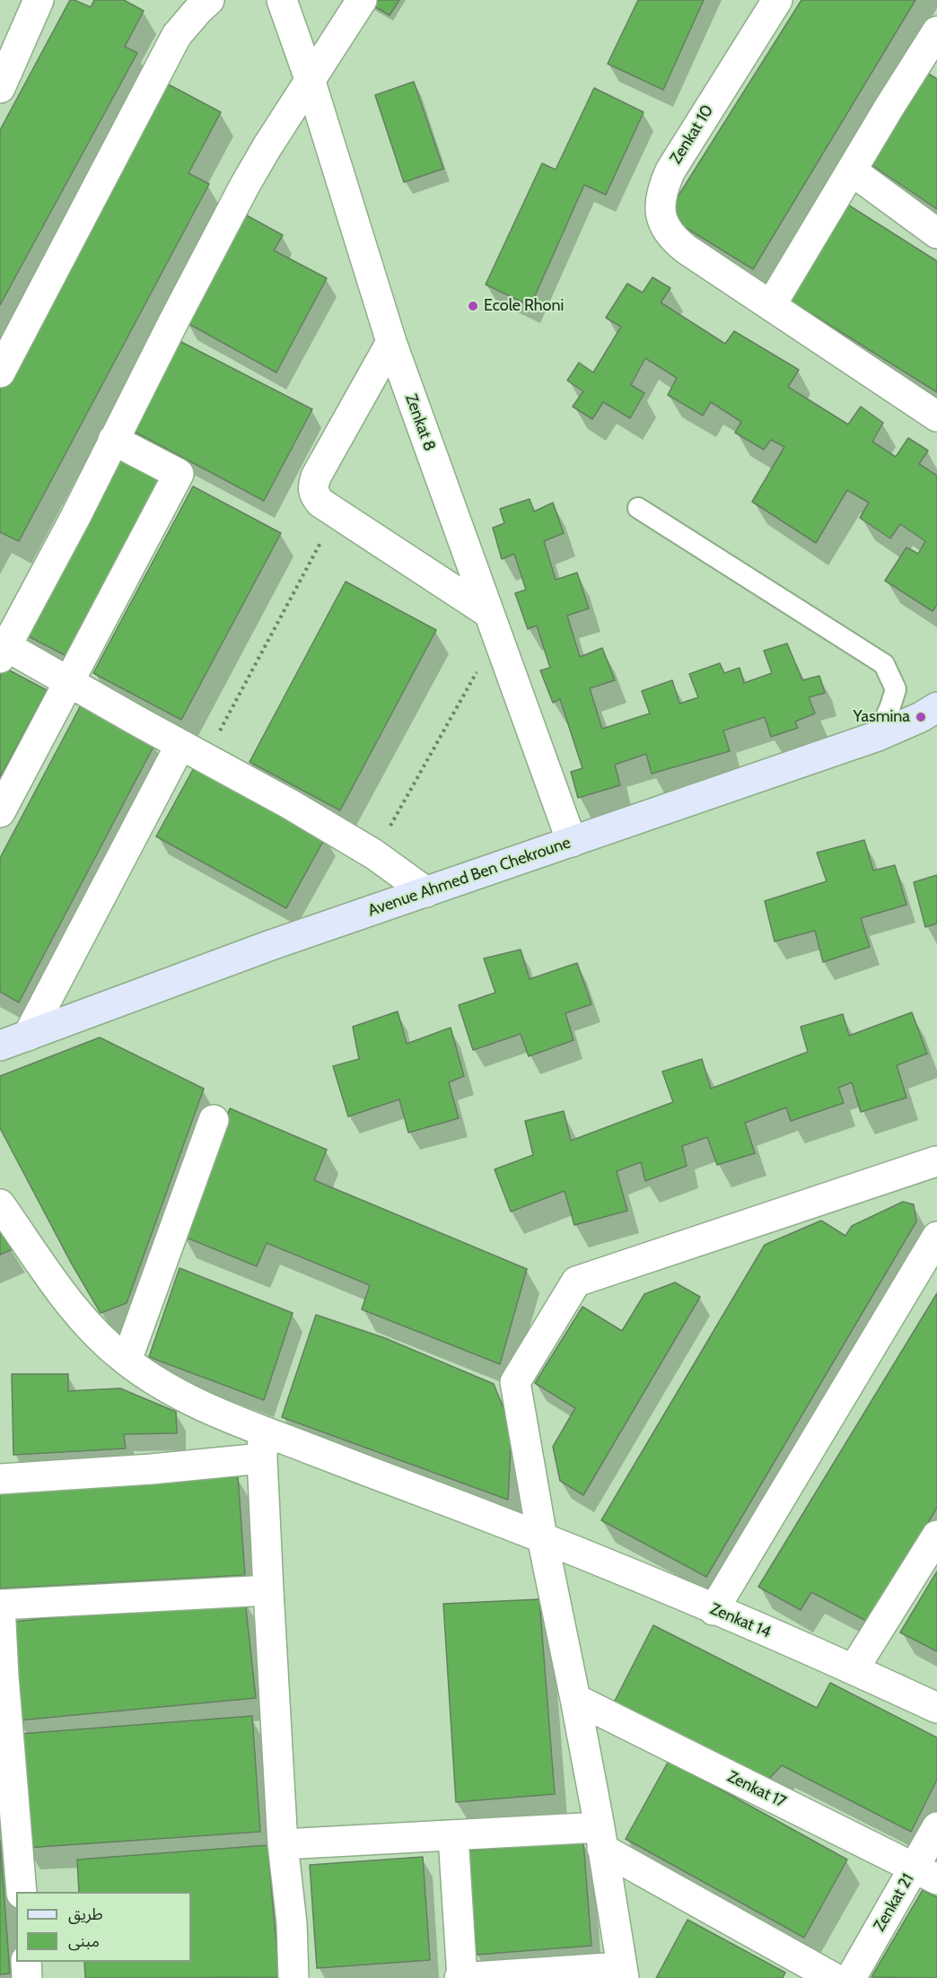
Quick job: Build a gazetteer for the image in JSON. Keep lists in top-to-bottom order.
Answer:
{
  "streets": {
    "main road": ["Avenue Ahmed Ben Chekroune"],
    "street": [
      "Zenkat 10",
      "Zenkat 8",
      "Zenkat 14",
      "Zenkat 17",
      "Zenkat 21"
    ]
  },
  "crossings": [
    ["Zenkat 8", "Avenue Ahmed Ben Chekroune"],
    ["Zenkat 17", "Zenkat 21"]
  ],
  "places": ["Ecole Rhoni", "Yasmina"],
  "legend": ["طريق", "مبنى"]
}
